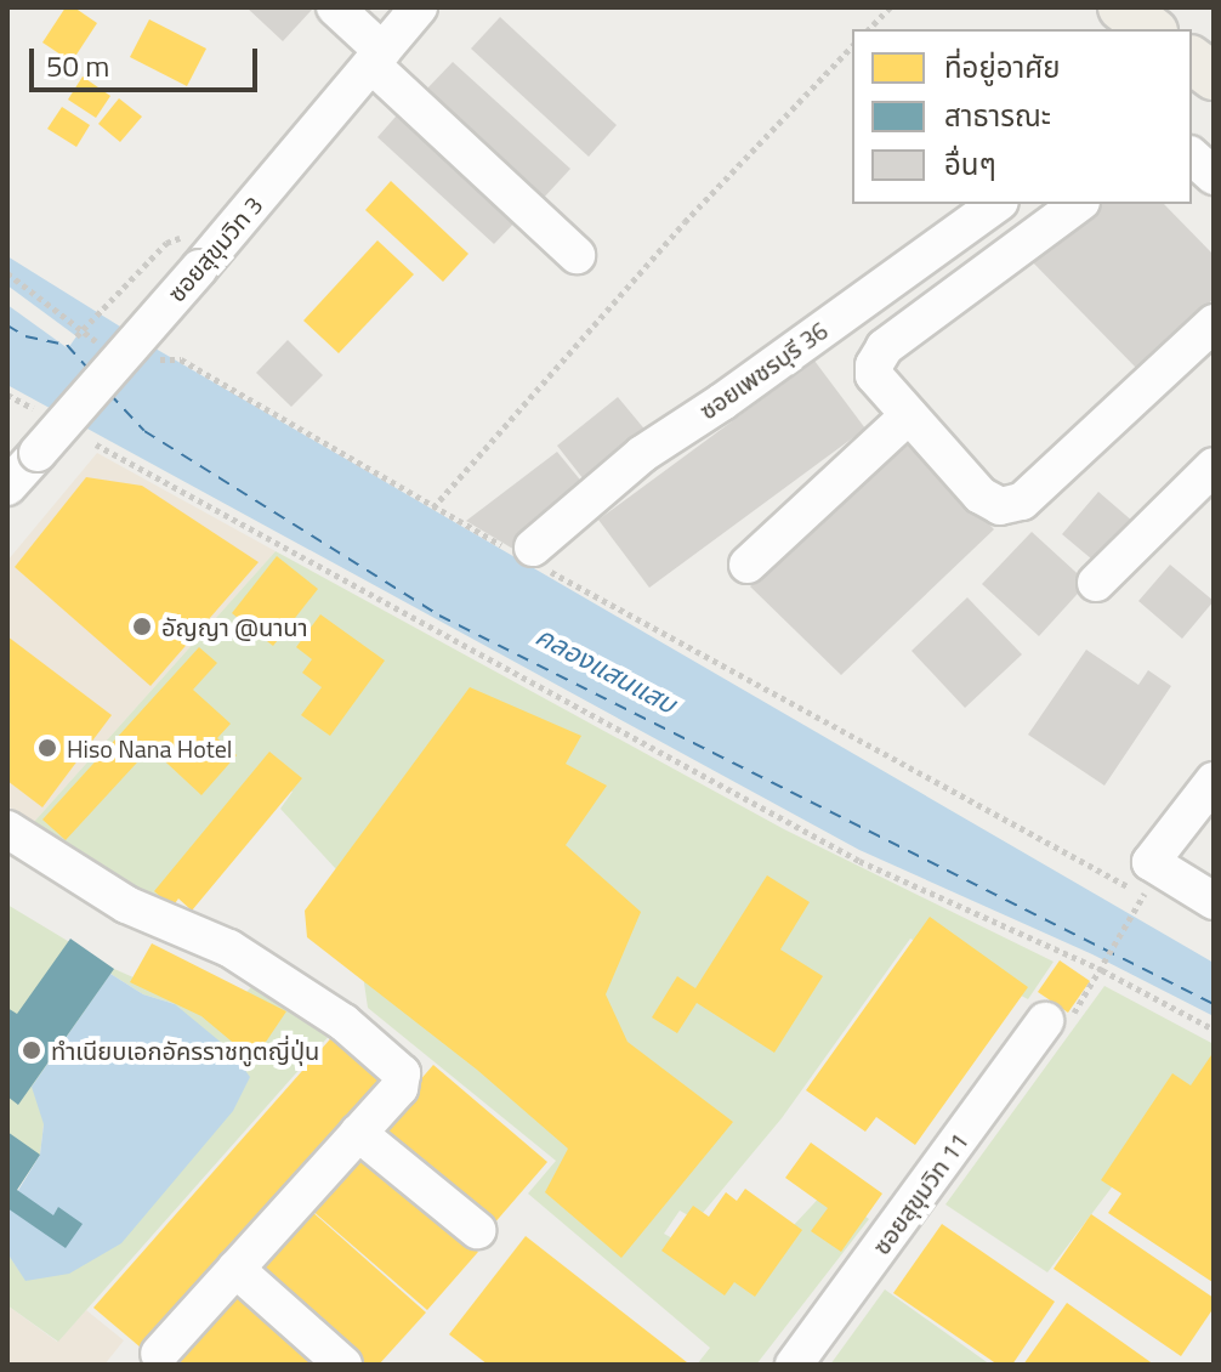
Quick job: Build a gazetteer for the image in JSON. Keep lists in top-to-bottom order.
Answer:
{
  "streets": {
    "street": ["ซอยสุขุมวิท 3", "ซอยเพชรบุรี 36", "ซอยสุขุมวิท 11"]
  },
  "water": ["คลองแสนแสบ"],
  "places": ["อัญญา @นานา", "Hiso Nana Hotel", "ทำเนียบเอกอัครราชทูตญี่ปุ่น"],
  "legend": ["ที่อยู่อาศัย", "สาธารณะ", "อื่นๆ"],
  "scale_bar": "50 m"
}
